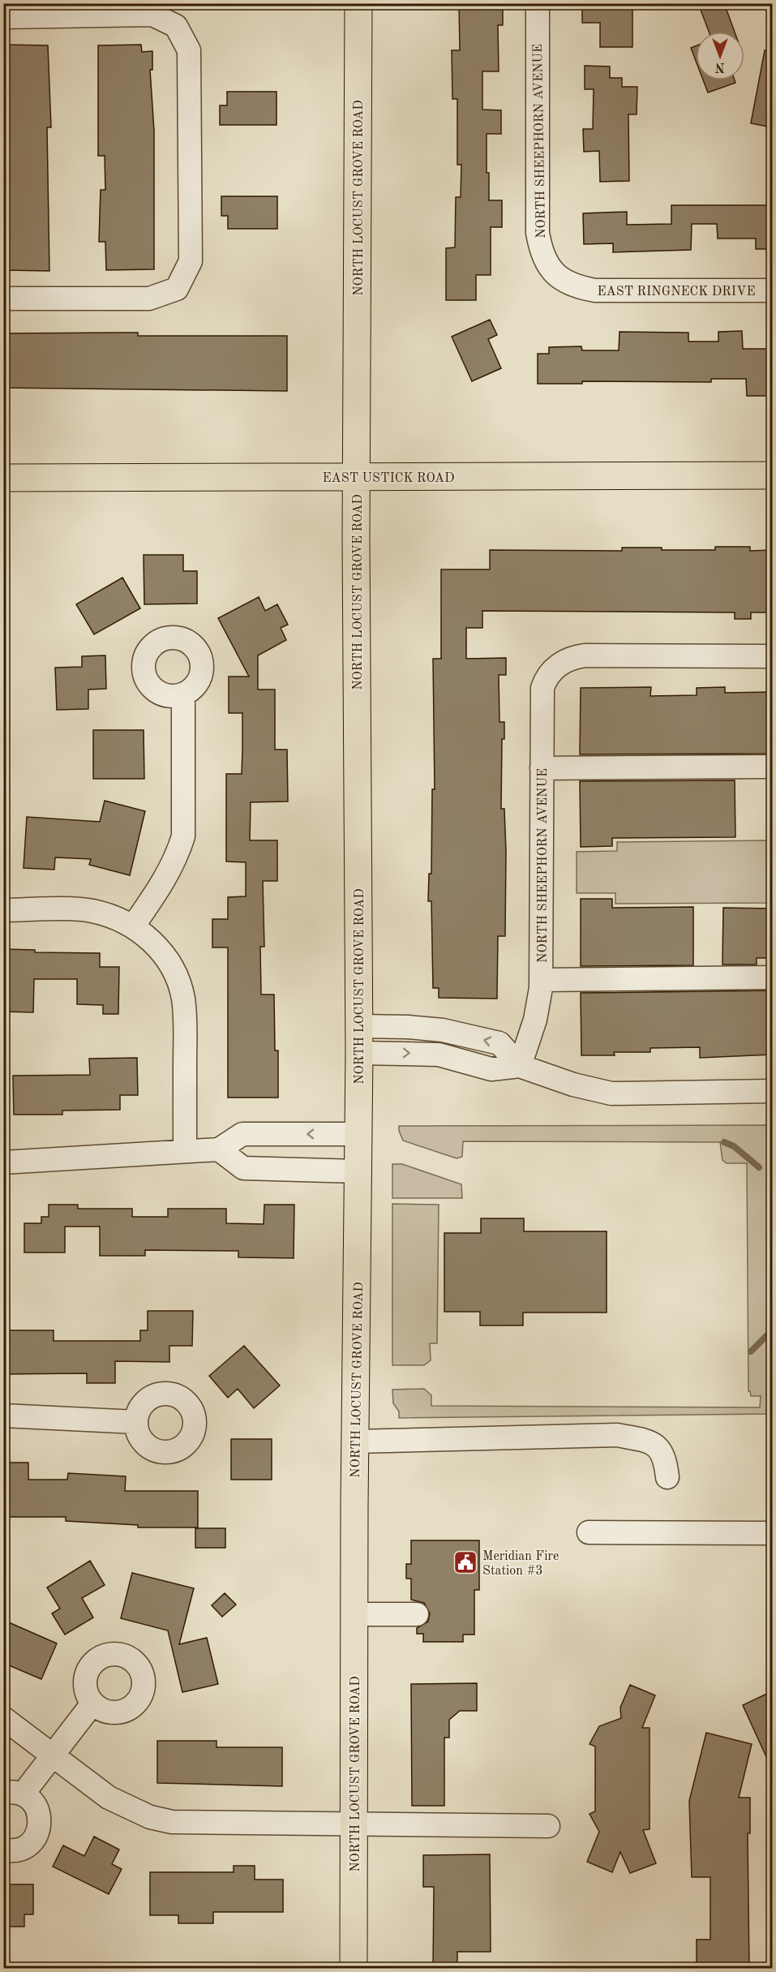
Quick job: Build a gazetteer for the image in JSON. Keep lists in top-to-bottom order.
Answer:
{
  "streets": {
    "main road": ["NORTH LOCUST GROVE ROAD", "EAST USTICK ROAD"],
    "street": ["NORTH SHEEPHORN AVENUE", "EAST RINGNECK DRIVE"]
  },
  "crossings": [
    ["NORTH SHEEPHORN AVENUE", "EAST RINGNECK DRIVE"],
    ["NORTH LOCUST GROVE ROAD", "EAST USTICK ROAD"]
  ],
  "places": {
    "public building": ["Meridian Fire Station #3"]
  },
  "north": "bottom"
}
